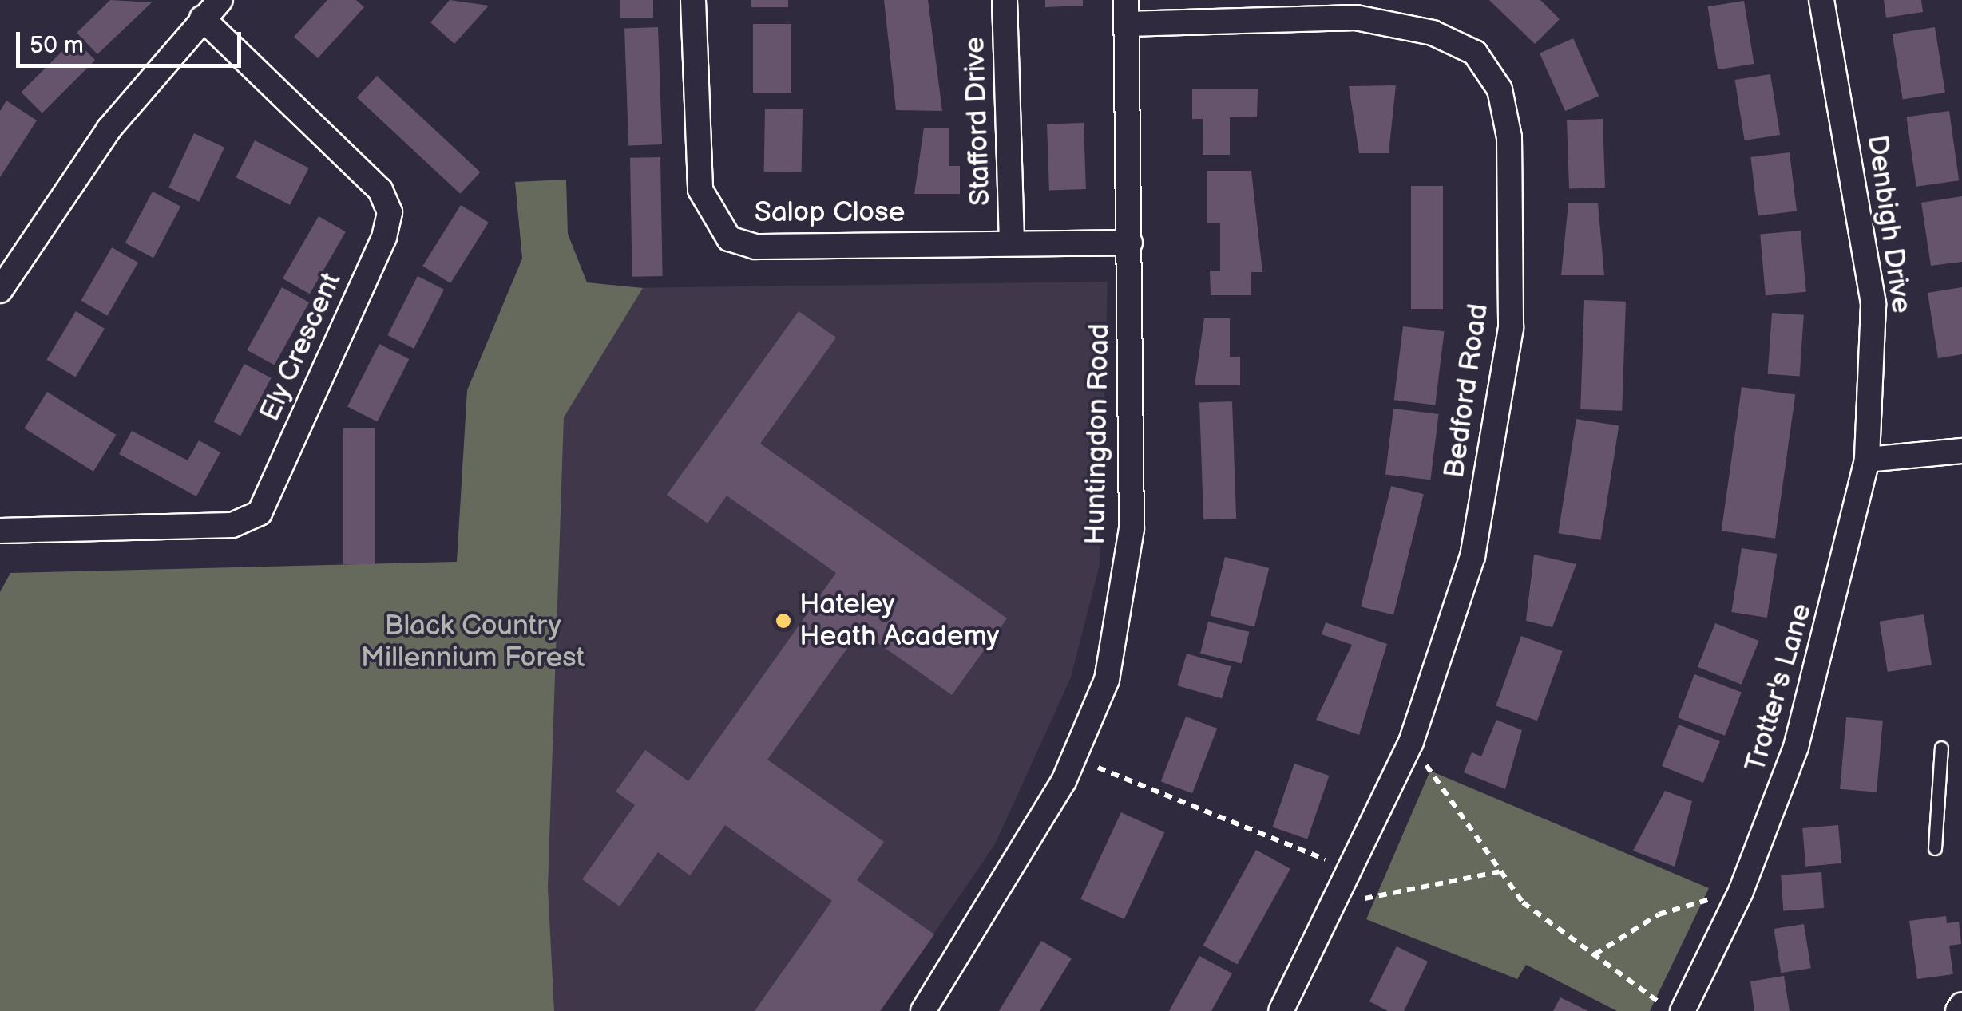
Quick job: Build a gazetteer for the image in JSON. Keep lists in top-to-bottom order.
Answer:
{
  "streets": {
    "street": [
      "Stafford Drive",
      "Salop Close",
      "Denbigh Drive",
      "Ely Crescent",
      "Bedford Road",
      "Huntingdon Road",
      "Trotter's Lane"
    ]
  },
  "crossings": [
    ["Stafford Drive", "Salop Close"],
    ["Salop Close", "Huntingdon Road"],
    ["Denbigh Drive", "Trotter's Lane"],
    ["Bedford Road", "Huntingdon Road"]
  ],
  "parks": ["Black Country Millennium Forest"],
  "places": ["Hateley Heath Academy"],
  "scale_bar": "50 m"
}
